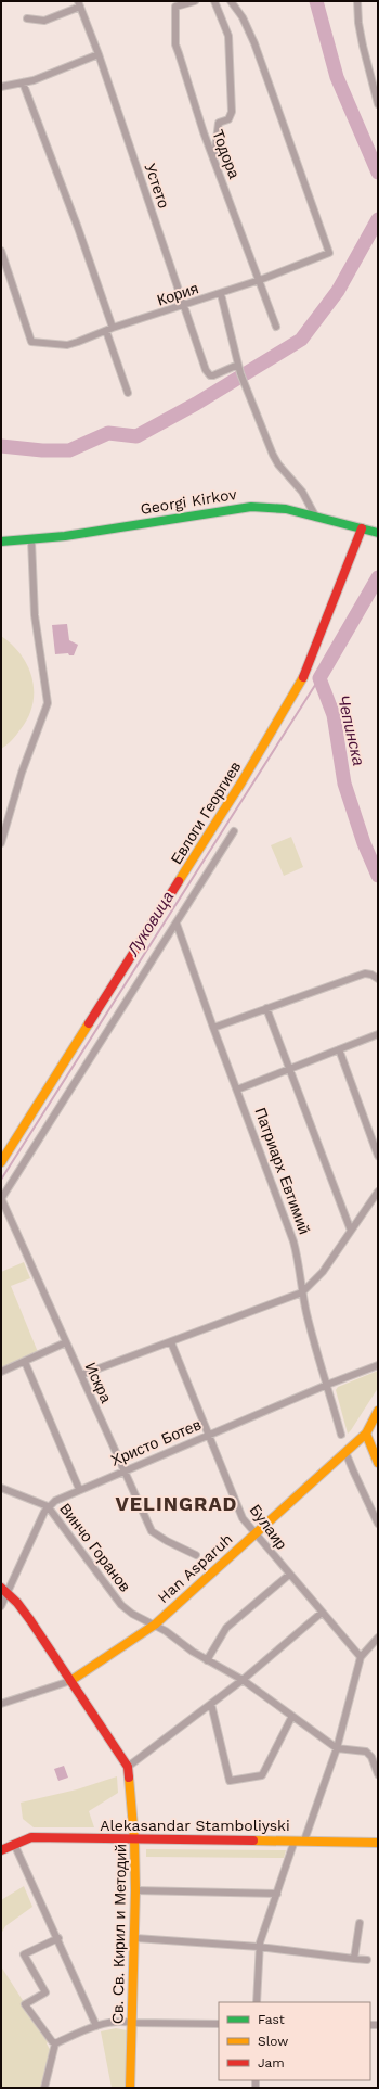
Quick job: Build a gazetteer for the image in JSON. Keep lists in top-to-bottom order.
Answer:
{
  "streets": {
    "street": [
      "Тодора",
      "Устето",
      "Кория",
      "Georgi Kirkov",
      "Евлоги Георгиев",
      "Патриарх Евтимий",
      "Искра",
      "Христо Ботев",
      "Булаир",
      "Винчо Горанов",
      "Han Asparuh",
      "Alekasandar Stamboliyski",
      "Св. Св. Кирил и Методий"
    ]
  },
  "crossings": [
    ["Тодора", "Кория"],
    ["Устето", "Кория"],
    ["Georgi Kirkov", "Евлоги Георгиев"],
    ["Патриарх Евтимий", "Христо Ботев"],
    ["Искра", "Христо Ботев"],
    ["Христо Ботев", "Булаир"],
    ["Христо Ботев", "Винчо Горанов"],
    ["Булаир", "Han Asparuh"],
    ["Винчо Горанов", "Han Asparuh"],
    ["Han Asparuh", "Св. Св. Кирил и Методий"],
    ["Alekasandar Stamboliyski", "Св. Св. Кирил и Методий"]
  ],
  "districts": ["VELINGRAD"],
  "water": ["Чепинска", "Луковица"],
  "legend": ["Fast", "Slow", "Jam"]
}
